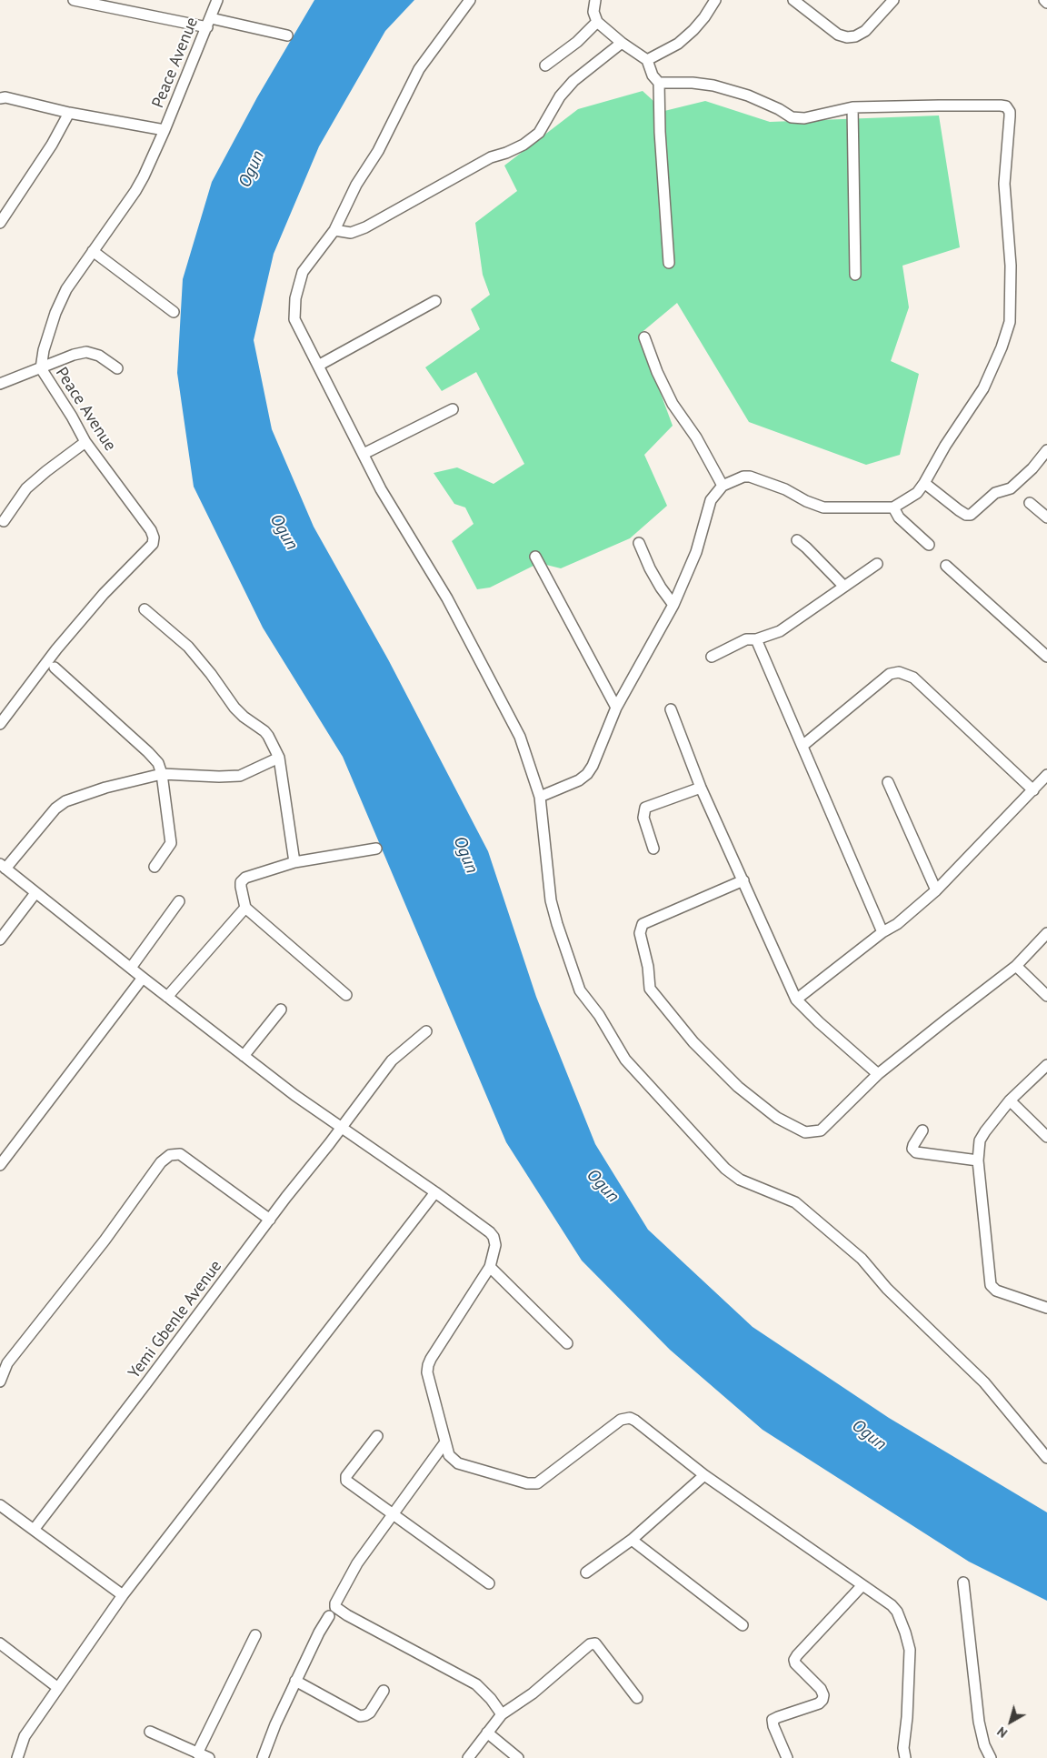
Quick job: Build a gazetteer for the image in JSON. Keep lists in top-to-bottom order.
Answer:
{
  "streets": {
    "street": ["Peace Avenue", "Yemi Gbenle Avenue"]
  },
  "water": ["Ogun"],
  "north": "bottom left"
}
